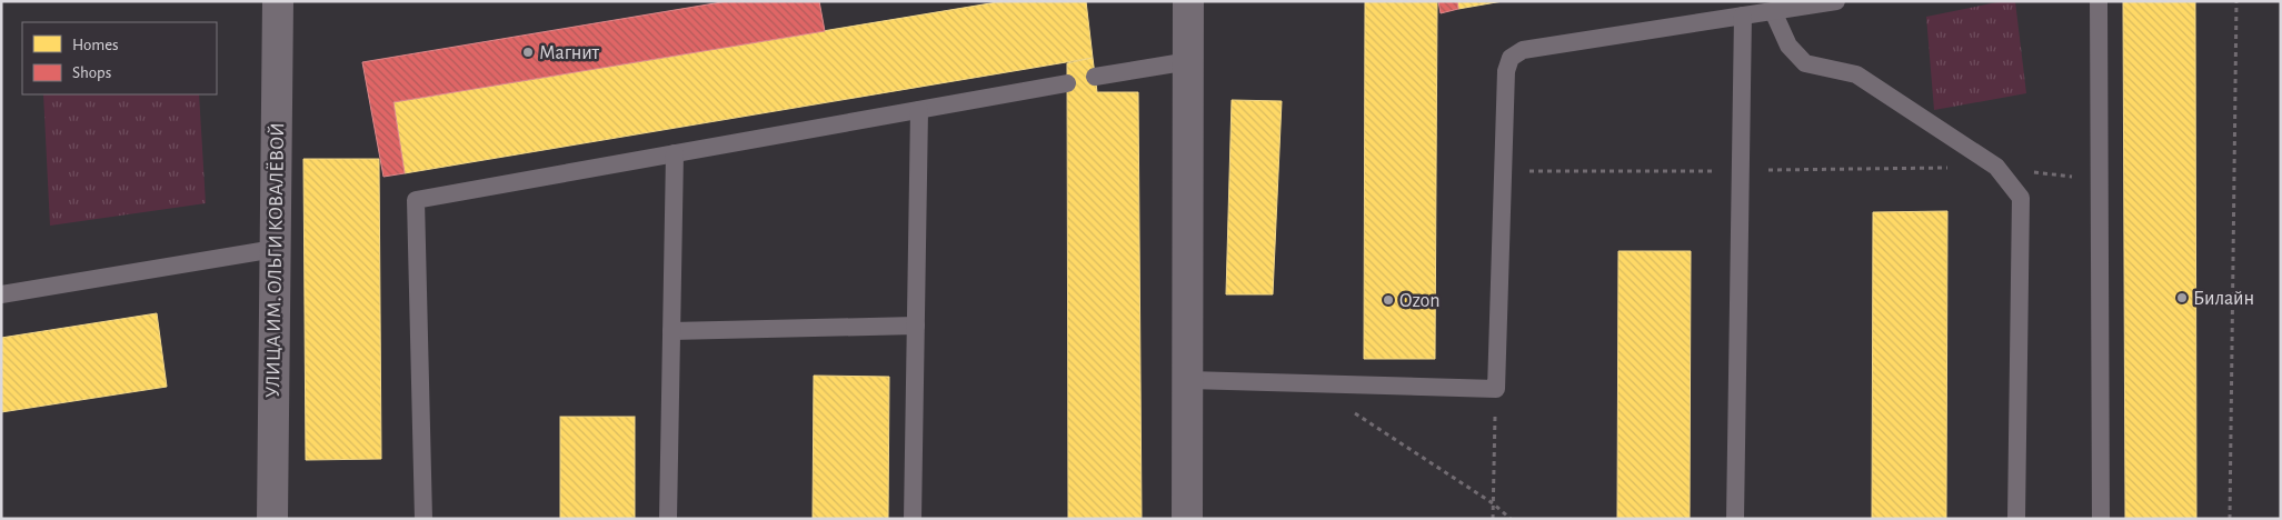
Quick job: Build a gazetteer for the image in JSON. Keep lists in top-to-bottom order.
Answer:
{
  "streets": {
    "street": ["УЛИЦА ИМ. ОЛЬГИ КОВАЛЁВОЙ"]
  },
  "places": ["Магнит", "Билайн", "Ozon"],
  "legend": ["Homes", "Shops"]
}
